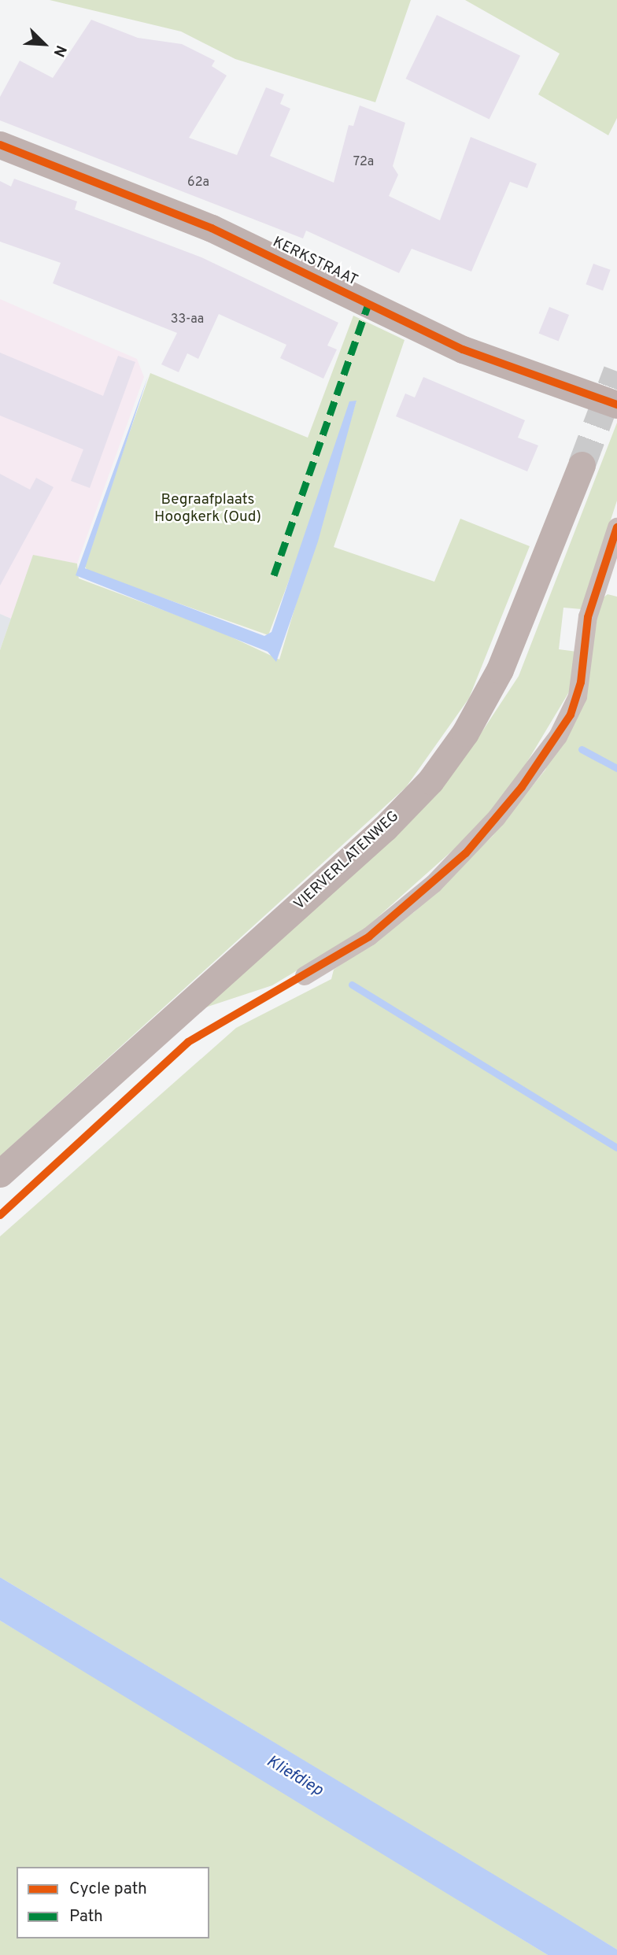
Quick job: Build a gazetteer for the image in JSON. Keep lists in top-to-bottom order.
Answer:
{
  "streets": {
    "main road": ["KERKSTRAAT", "VIERVERLATENWEG"]
  },
  "water": ["Kliefdiep"],
  "parks": ["Begraafplaats Hoogkerk (Oud)"],
  "house_numbers": ["72a", "62a", "33-aa"],
  "legend": ["Cycle path", "Path"],
  "north": "bottom right"
}
